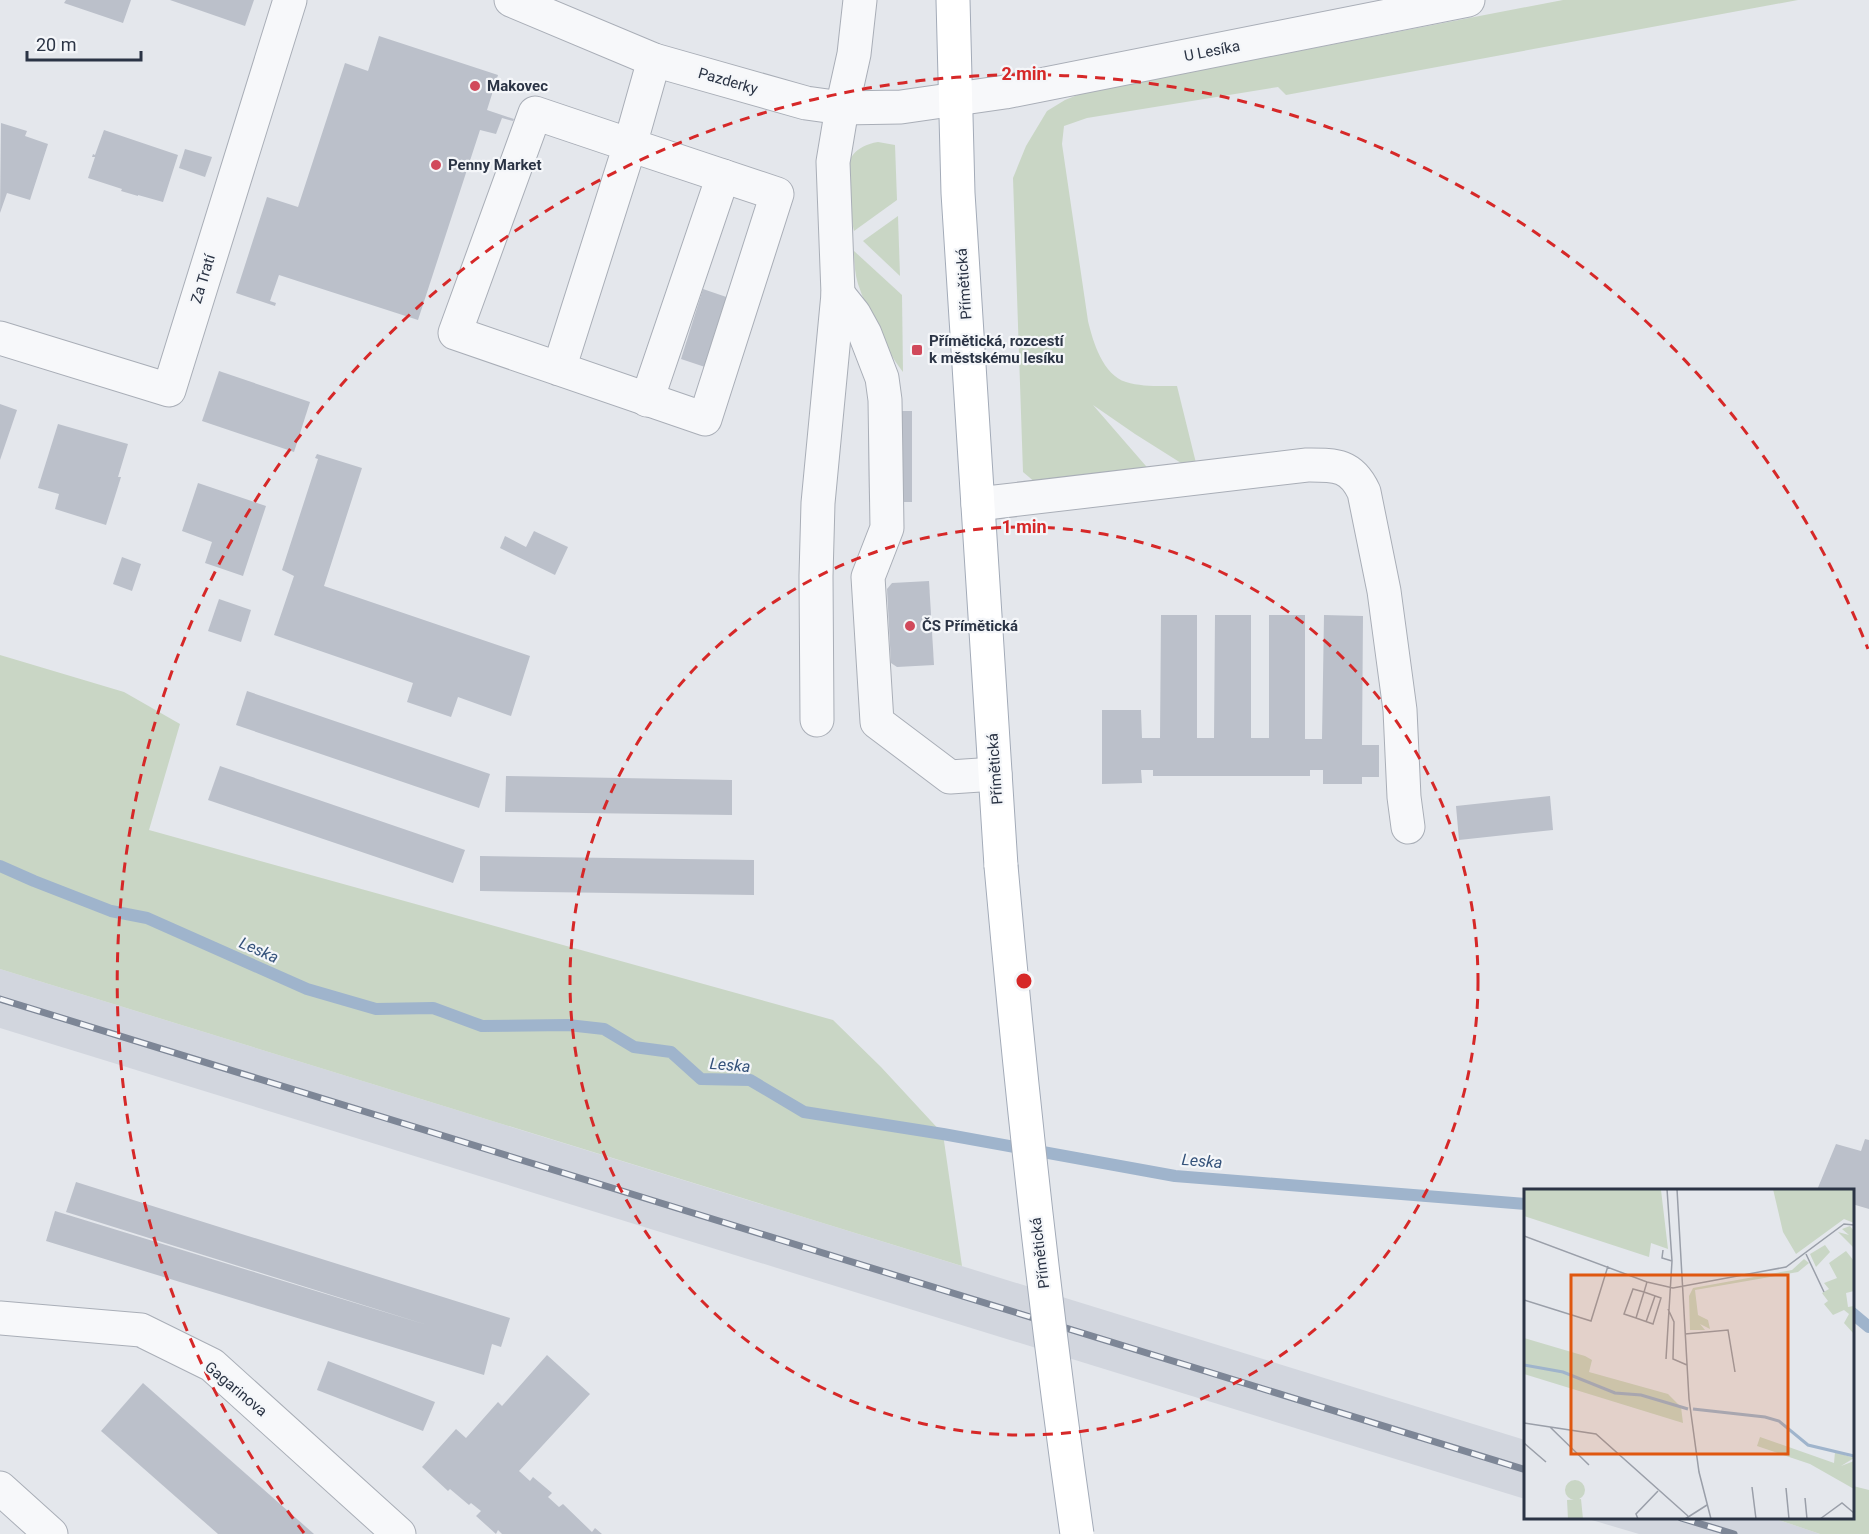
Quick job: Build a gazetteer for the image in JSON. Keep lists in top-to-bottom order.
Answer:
{
  "streets": {
    "main road": ["Přímětická"],
    "street": [
      "U Lesíka",
      "Pazderky",
      "Za Tratí",
      "Gagarinova"
    ]
  },
  "crossings": [
    ["U Lesíka", "Pazderky"],
    ["U Lesíka", "Přímětická"],
    ["Pazderky", "Přímětická"]
  ],
  "water": ["Leska"],
  "places": {
    "other": ["Makovec", "Penny Market", "ČS Přímětická"],
    "transit": ["Přímětická, rozcestí k městskému lesíku"]
  },
  "scale_bar": "20 m",
  "rings": ["2 min", "1 min"]
}
